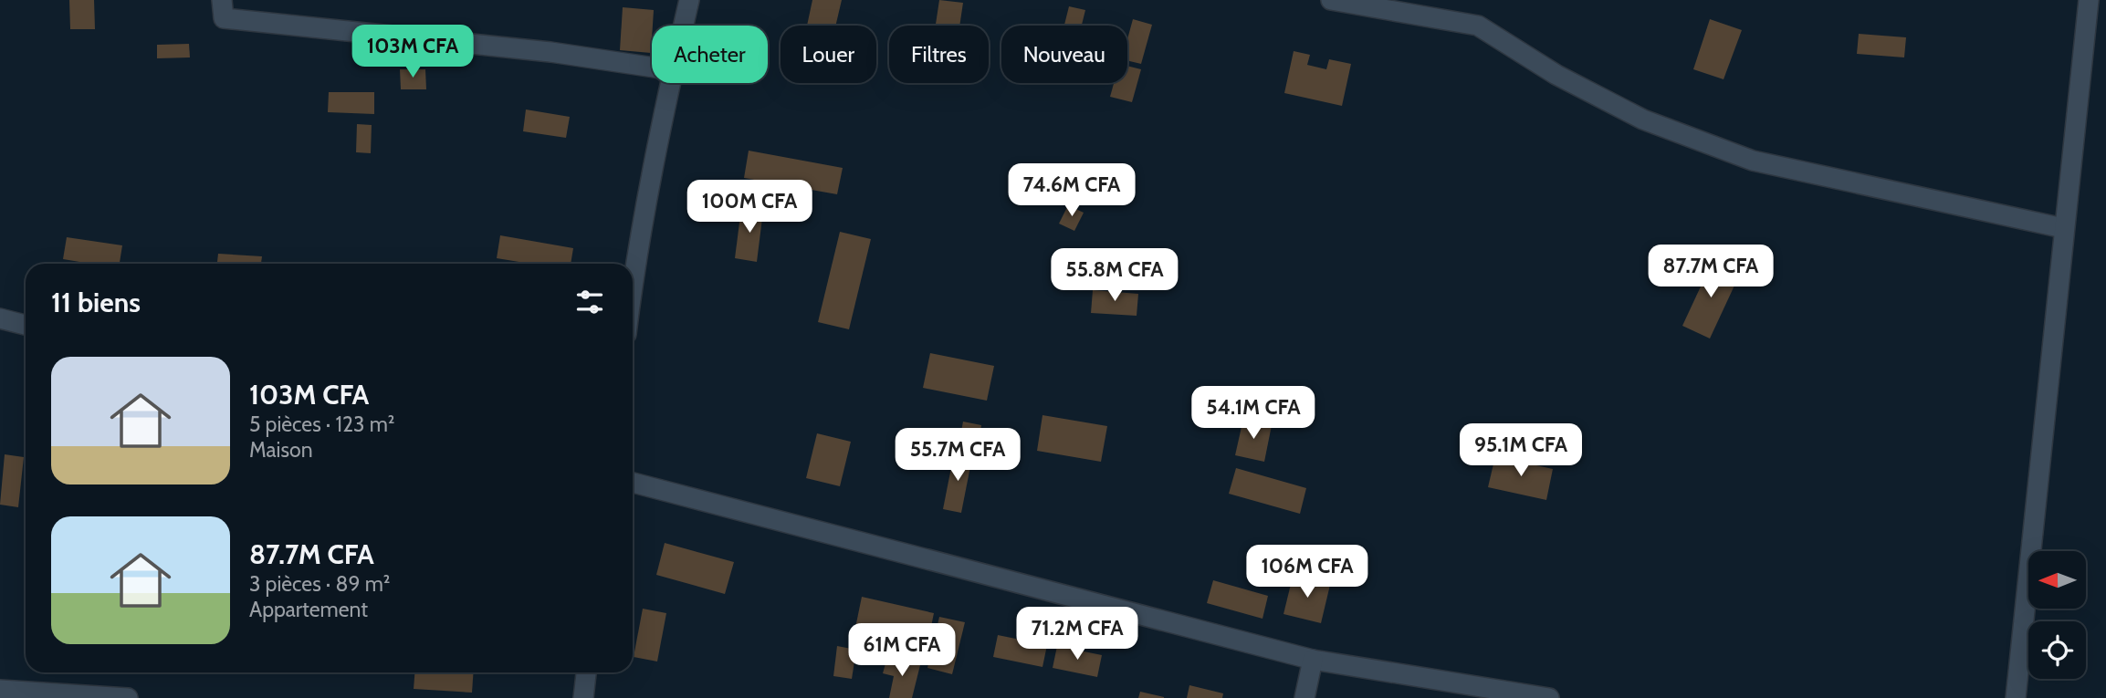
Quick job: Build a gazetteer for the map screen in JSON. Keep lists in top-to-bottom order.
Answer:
{
  "north": "left",
  "page": {
    "price": [
      "103M CFA",
      "74.6M CFA",
      "100M CFA",
      "87.7M CFA",
      "55.8M CFA",
      "54.1M CFA",
      "95.1M CFA",
      "55.7M CFA",
      "106M CFA",
      "71.2M CFA",
      "61M CFA"
    ],
    "chip": [
      "Acheter",
      "Louer",
      "Filtres",
      "Nouveau"
    ],
    "heading": "11 biens",
    "list": [
      {
        "name": "103M CFA",
        "note": "5 pièces · 123 m² · Maison"
      },
      {
        "name": "87.7M CFA",
        "note": "3 pièces · 89 m² · Appartement"
      }
    ]
  }
}
